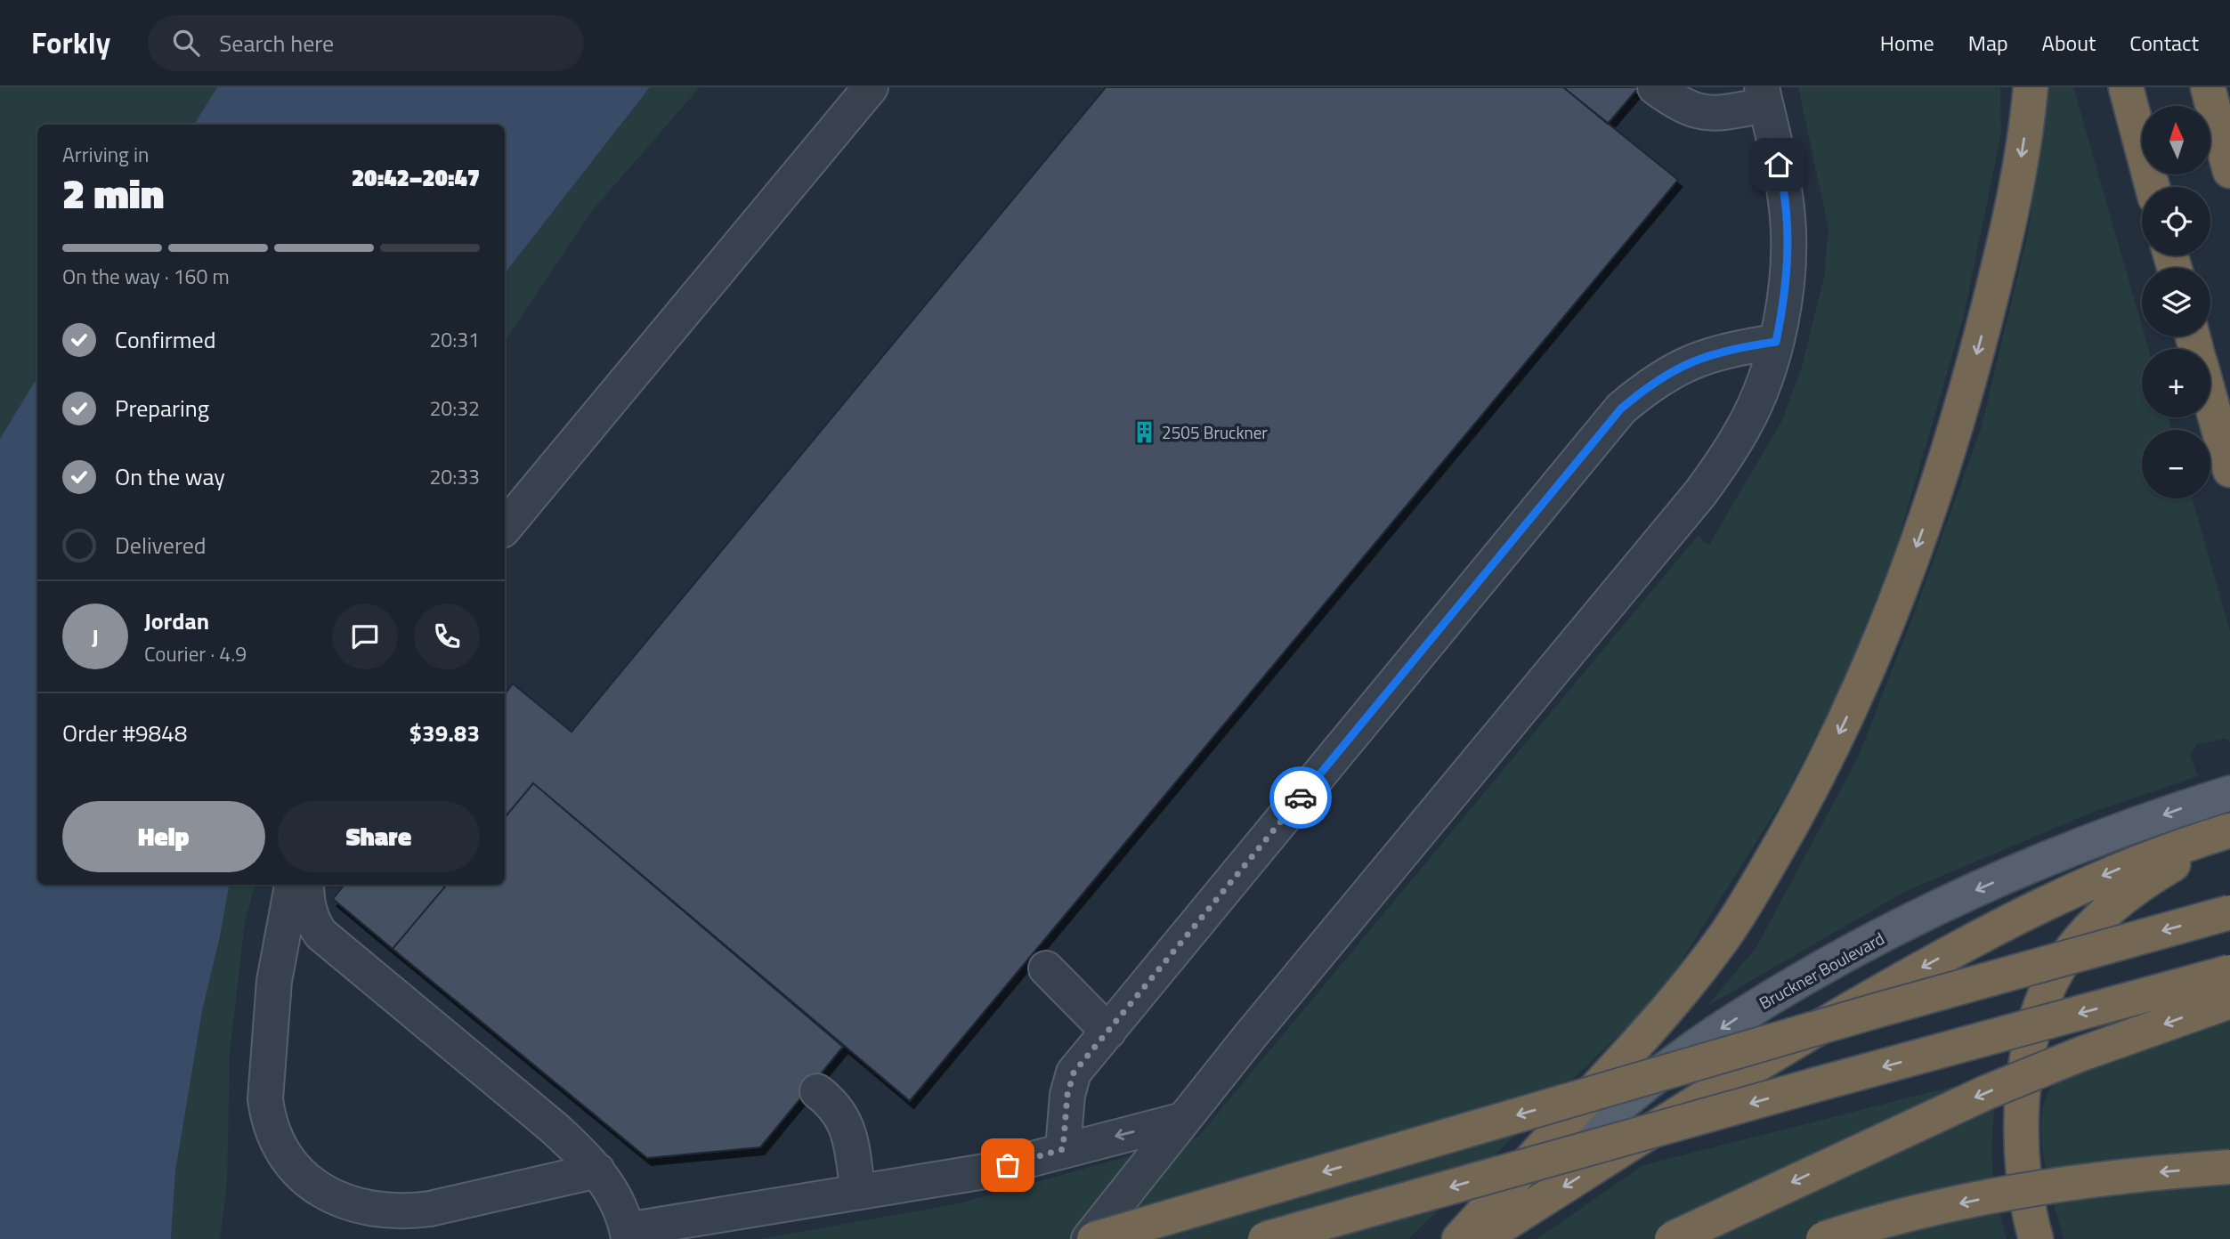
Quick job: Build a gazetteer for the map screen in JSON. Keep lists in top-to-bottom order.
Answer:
{
  "streets": {
    "main road": ["Bruckner Boulevard"]
  },
  "one_way": ["Bruckner Boulevard"],
  "places": {
    "building": ["2505 Bruckner"]
  },
  "north": "top",
  "page": {
    "header": "Forkly",
    "search": "Search here",
    "nav": [
      "Home",
      "Map",
      "About",
      "Contact"
    ],
    "map_buttons": ["+", "−"],
    "heading": ["2 min", "Arriving in", "20:42–20:47"],
    "panel": [
      "Jordan",
      "Courier · 4.9",
      "Order #9848",
      "$39.83"
    ],
    "bar": "On the way · 160 m",
    "list": [
      ["Confirmed", "20:31"],
      ["Preparing", "20:32"],
      ["On the way", "20:33"],
      "Delivered"
    ],
    "round": "J",
    "buttons": ["Help", "Share"]
  }
}
